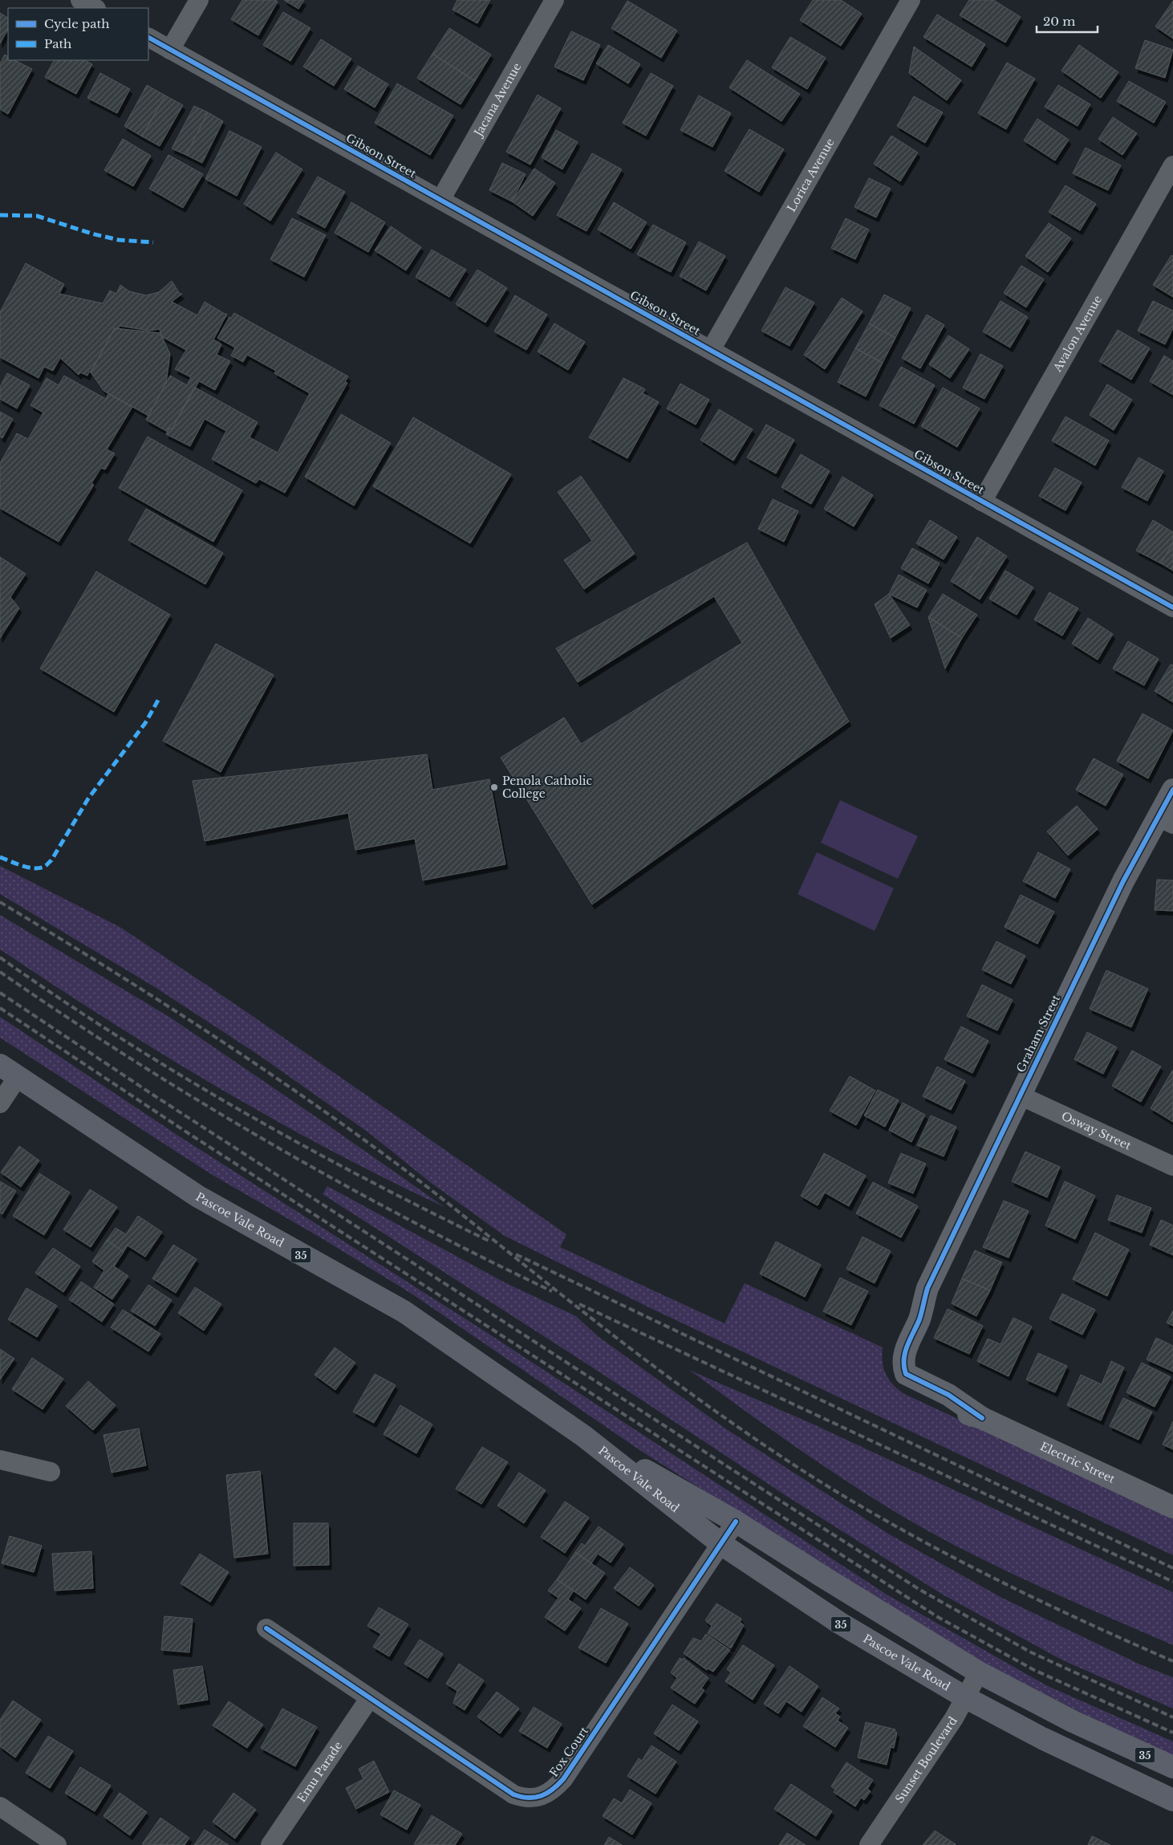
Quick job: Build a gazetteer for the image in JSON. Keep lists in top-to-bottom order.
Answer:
{
  "streets": {
    "main road": ["Pascoe Vale Road", "35"],
    "street": [
      "Jacana Avenue",
      "Gibson Street",
      "Lorica Avenue",
      "Avalon Avenue",
      "Graham Street",
      "Osway Street",
      "Electric Street",
      "Fox Court",
      "Sunset Boulevard",
      "Emu Parade"
    ]
  },
  "crossings": [
    ["Jacana Avenue", "Gibson Street"],
    ["Gibson Street", "Lorica Avenue"],
    ["Gibson Street", "Avalon Avenue"],
    ["Graham Street", "Osway Street"],
    ["Graham Street", "Electric Street"],
    ["Pascoe Vale Road", "Fox Court"],
    ["Pascoe Vale Road", "Sunset Boulevard"],
    ["Fox Court", "Emu Parade"]
  ],
  "places": ["Penola Catholic College"],
  "legend": ["Cycle path", "Path"],
  "scale_bar": "20 m"
}
